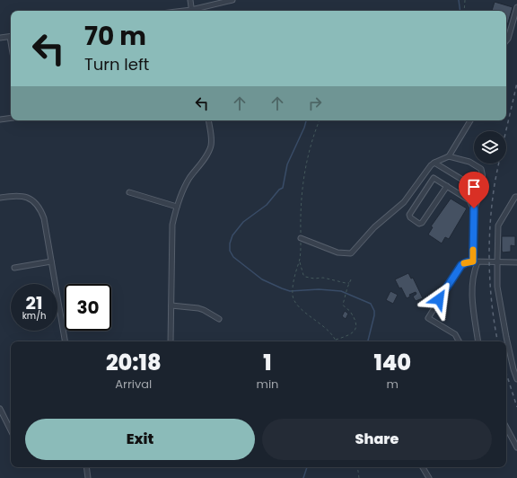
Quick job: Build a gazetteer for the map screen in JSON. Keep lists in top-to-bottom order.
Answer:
{
  "page": {
    "turn": ["70 m", "Turn left"],
    "speed": "21 km/h",
    "limit": "30",
    "eta": [
      "20:18",
      "Arrival",
      "1",
      "min",
      "140",
      "m"
    ],
    "buttons": ["Exit", "Share"]
  }
}
